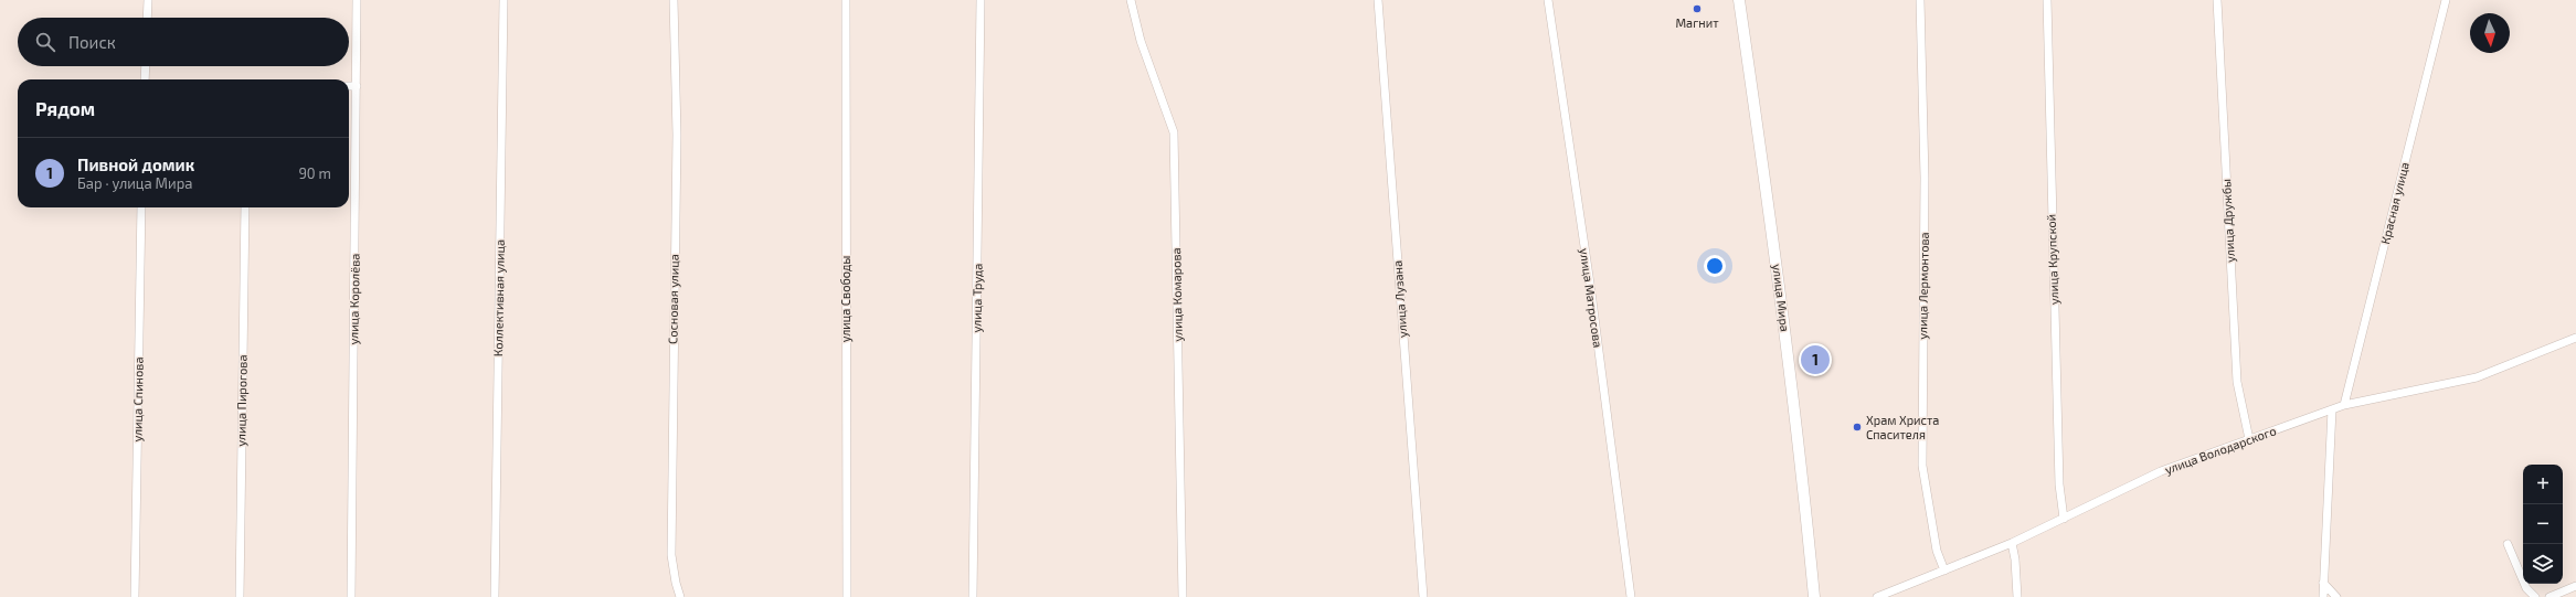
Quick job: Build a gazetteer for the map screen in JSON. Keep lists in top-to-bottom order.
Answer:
{
  "streets": {
    "main road": ["улица Мира"],
    "street": [
      "Красная улица",
      "улица Дружбы",
      "улица Крупской",
      "улица Лермонтова",
      "улица Комарова",
      "Коллективная улица",
      "улица Труда",
      "улица Матросова",
      "улица Королёва",
      "Сосновая улица",
      "улица Свободы",
      "улица Лузана",
      "улица Спинова",
      "улица Пирогова",
      "улица Володарского"
    ]
  },
  "crossings": [
    ["Красная улица", "улица Володарского"],
    ["улица Дружбы", "улица Володарского"],
    ["улица Крупской", "улица Володарского"],
    ["улица Лермонтова", "улица Володарского"]
  ],
  "places": ["Магнит", "Храм Христа Спасителя"],
  "north": "bottom",
  "page": {
    "search": "Поиск",
    "heading": "Рядом",
    "list": [
      {
        "mark": "1",
        "name": "Пивной домик",
        "note": "Бар · улица Мира",
        "value": "90 m"
      }
    ],
    "pins": "1",
    "map_buttons": ["+", "−"]
  }
}
